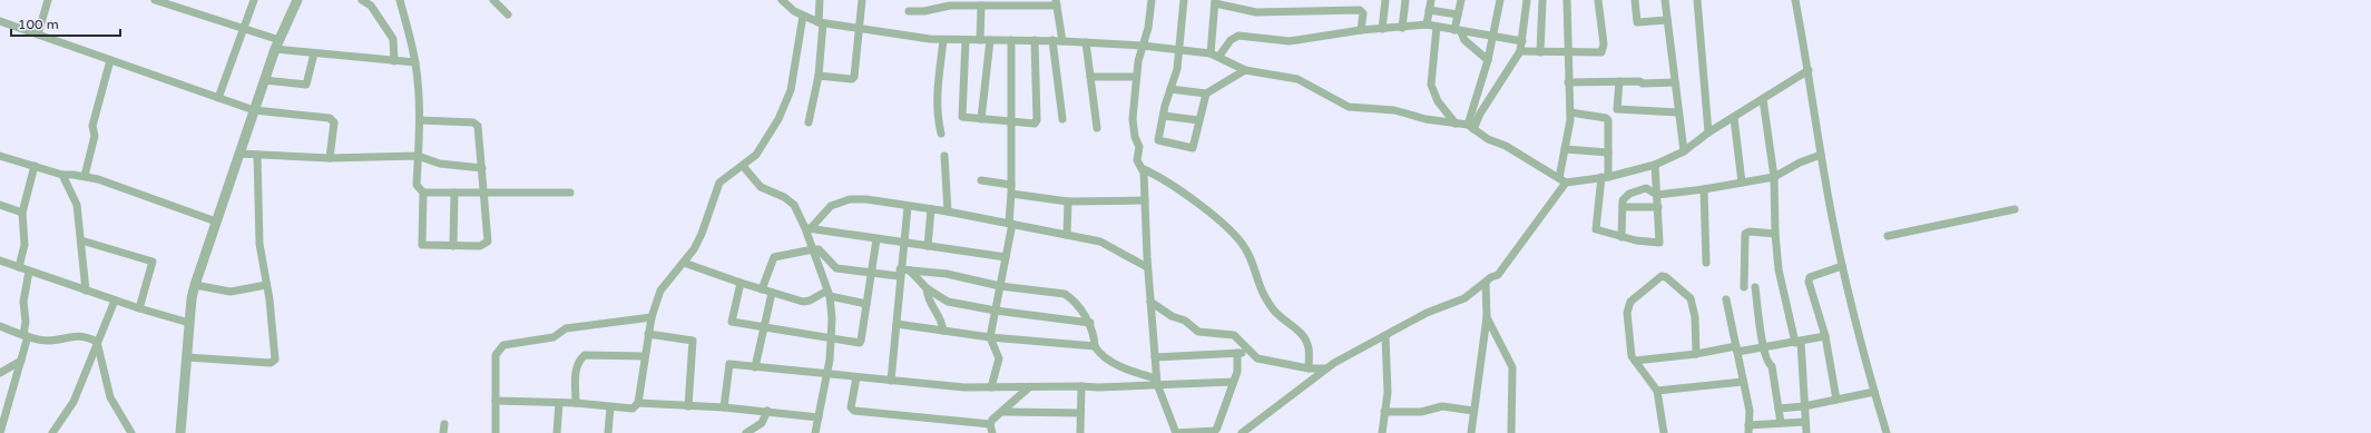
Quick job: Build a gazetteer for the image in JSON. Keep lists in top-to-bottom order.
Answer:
{
  "scale_bar": "100 m"
}
